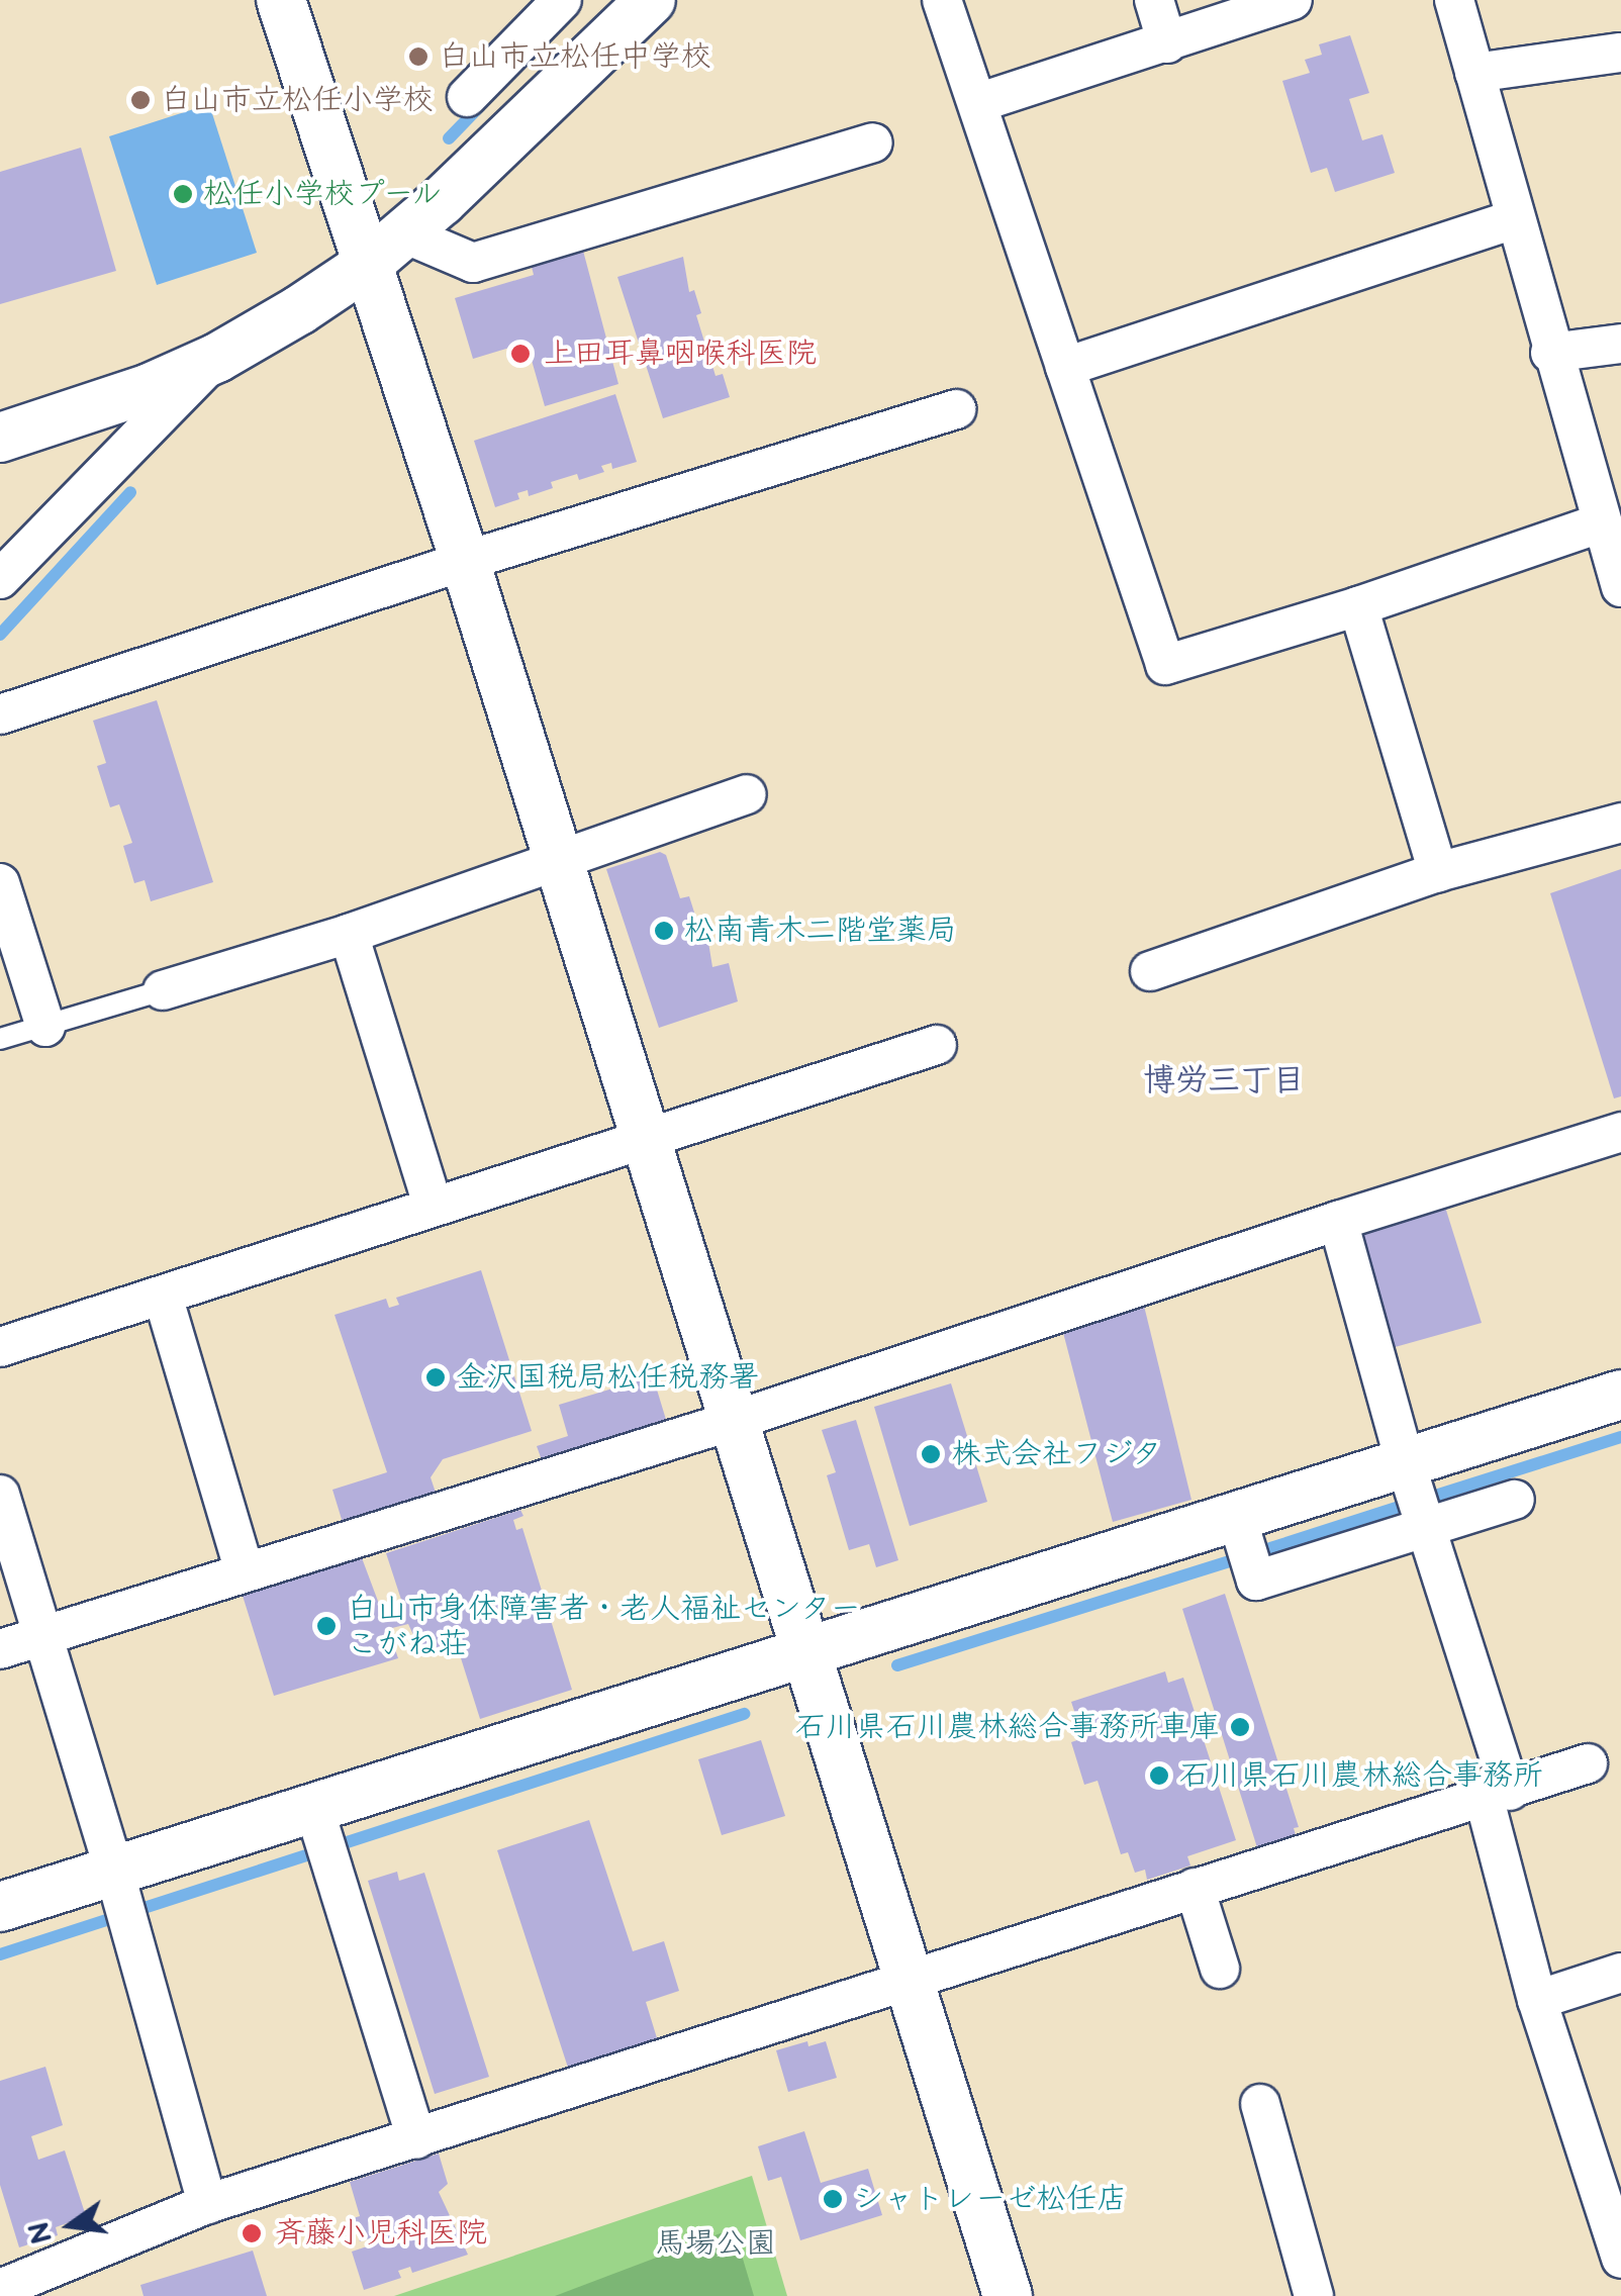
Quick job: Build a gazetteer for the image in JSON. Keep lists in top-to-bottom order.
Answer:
{
  "districts": ["博労三丁目"],
  "parks": ["馬場公園"],
  "places": [
    "白山市立松任中学校",
    "白山市立松任小学校",
    "松任小学校プール",
    "上田耳鼻咽喉科医院",
    "松南青木二階堂薬局",
    "金沢国税局松任税務署",
    "株式会社フジタ",
    "白山市身体障害者・老人福祉センター こがね荘",
    "石川県石川農林総合事務所車庫",
    "石川県石川農林総合事務所",
    "シャトレーゼ松任店",
    "斉藤小児科医院"
  ],
  "north": "left"
}
